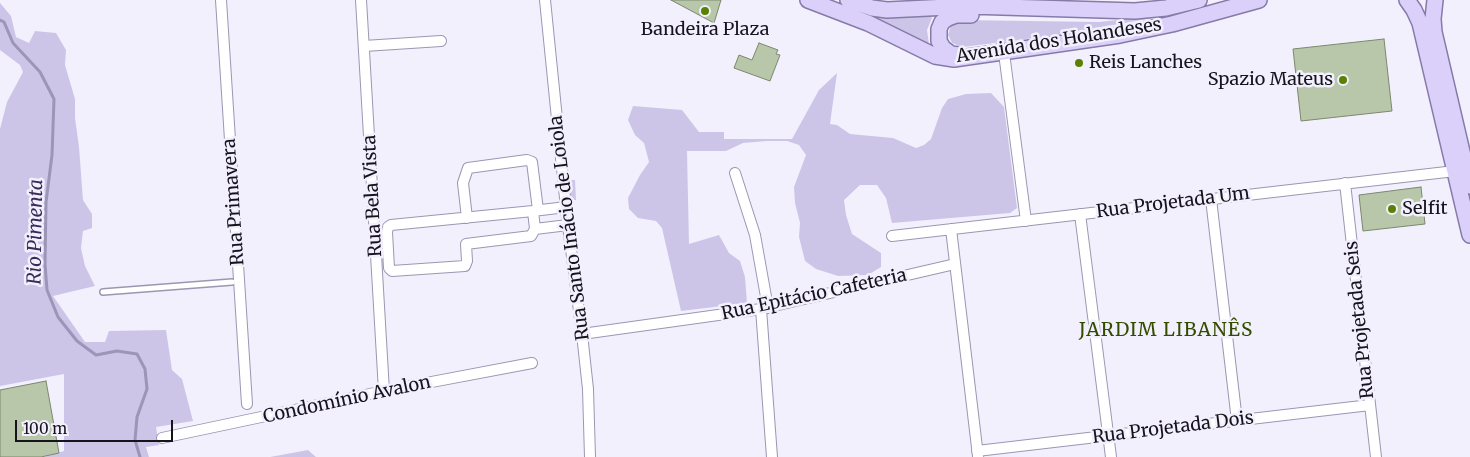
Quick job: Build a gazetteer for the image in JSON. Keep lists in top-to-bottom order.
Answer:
{
  "streets": {
    "main road": ["Avenida dos Holandeses"],
    "street": [
      "Rua Bela Vista",
      "Rua Primavera",
      "Rua Projetada Um",
      "Rua Santo Inácio de Loiola",
      "Rua Epitácio Cafeteria",
      "Rua Projetada Seis",
      "Condomínio Avalon",
      "Rua Projetada Dois"
    ]
  },
  "crossings": [
    ["Rua Bela Vista", "Condomínio Avalon"],
    ["Rua Projetada Um", "Rua Projetada Seis"],
    ["Rua Santo Inácio de Loiola", "Rua Epitácio Cafeteria"],
    ["Rua Projetada Seis", "Rua Projetada Dois"]
  ],
  "districts": ["JARDIM LIBANÊS"],
  "water": ["Rio Pimenta"],
  "places": [
    "Bandeira Plaza",
    "Reis Lanches",
    "Spazio Mateus",
    "Selfit"
  ],
  "scale_bar": "100 m"
}
